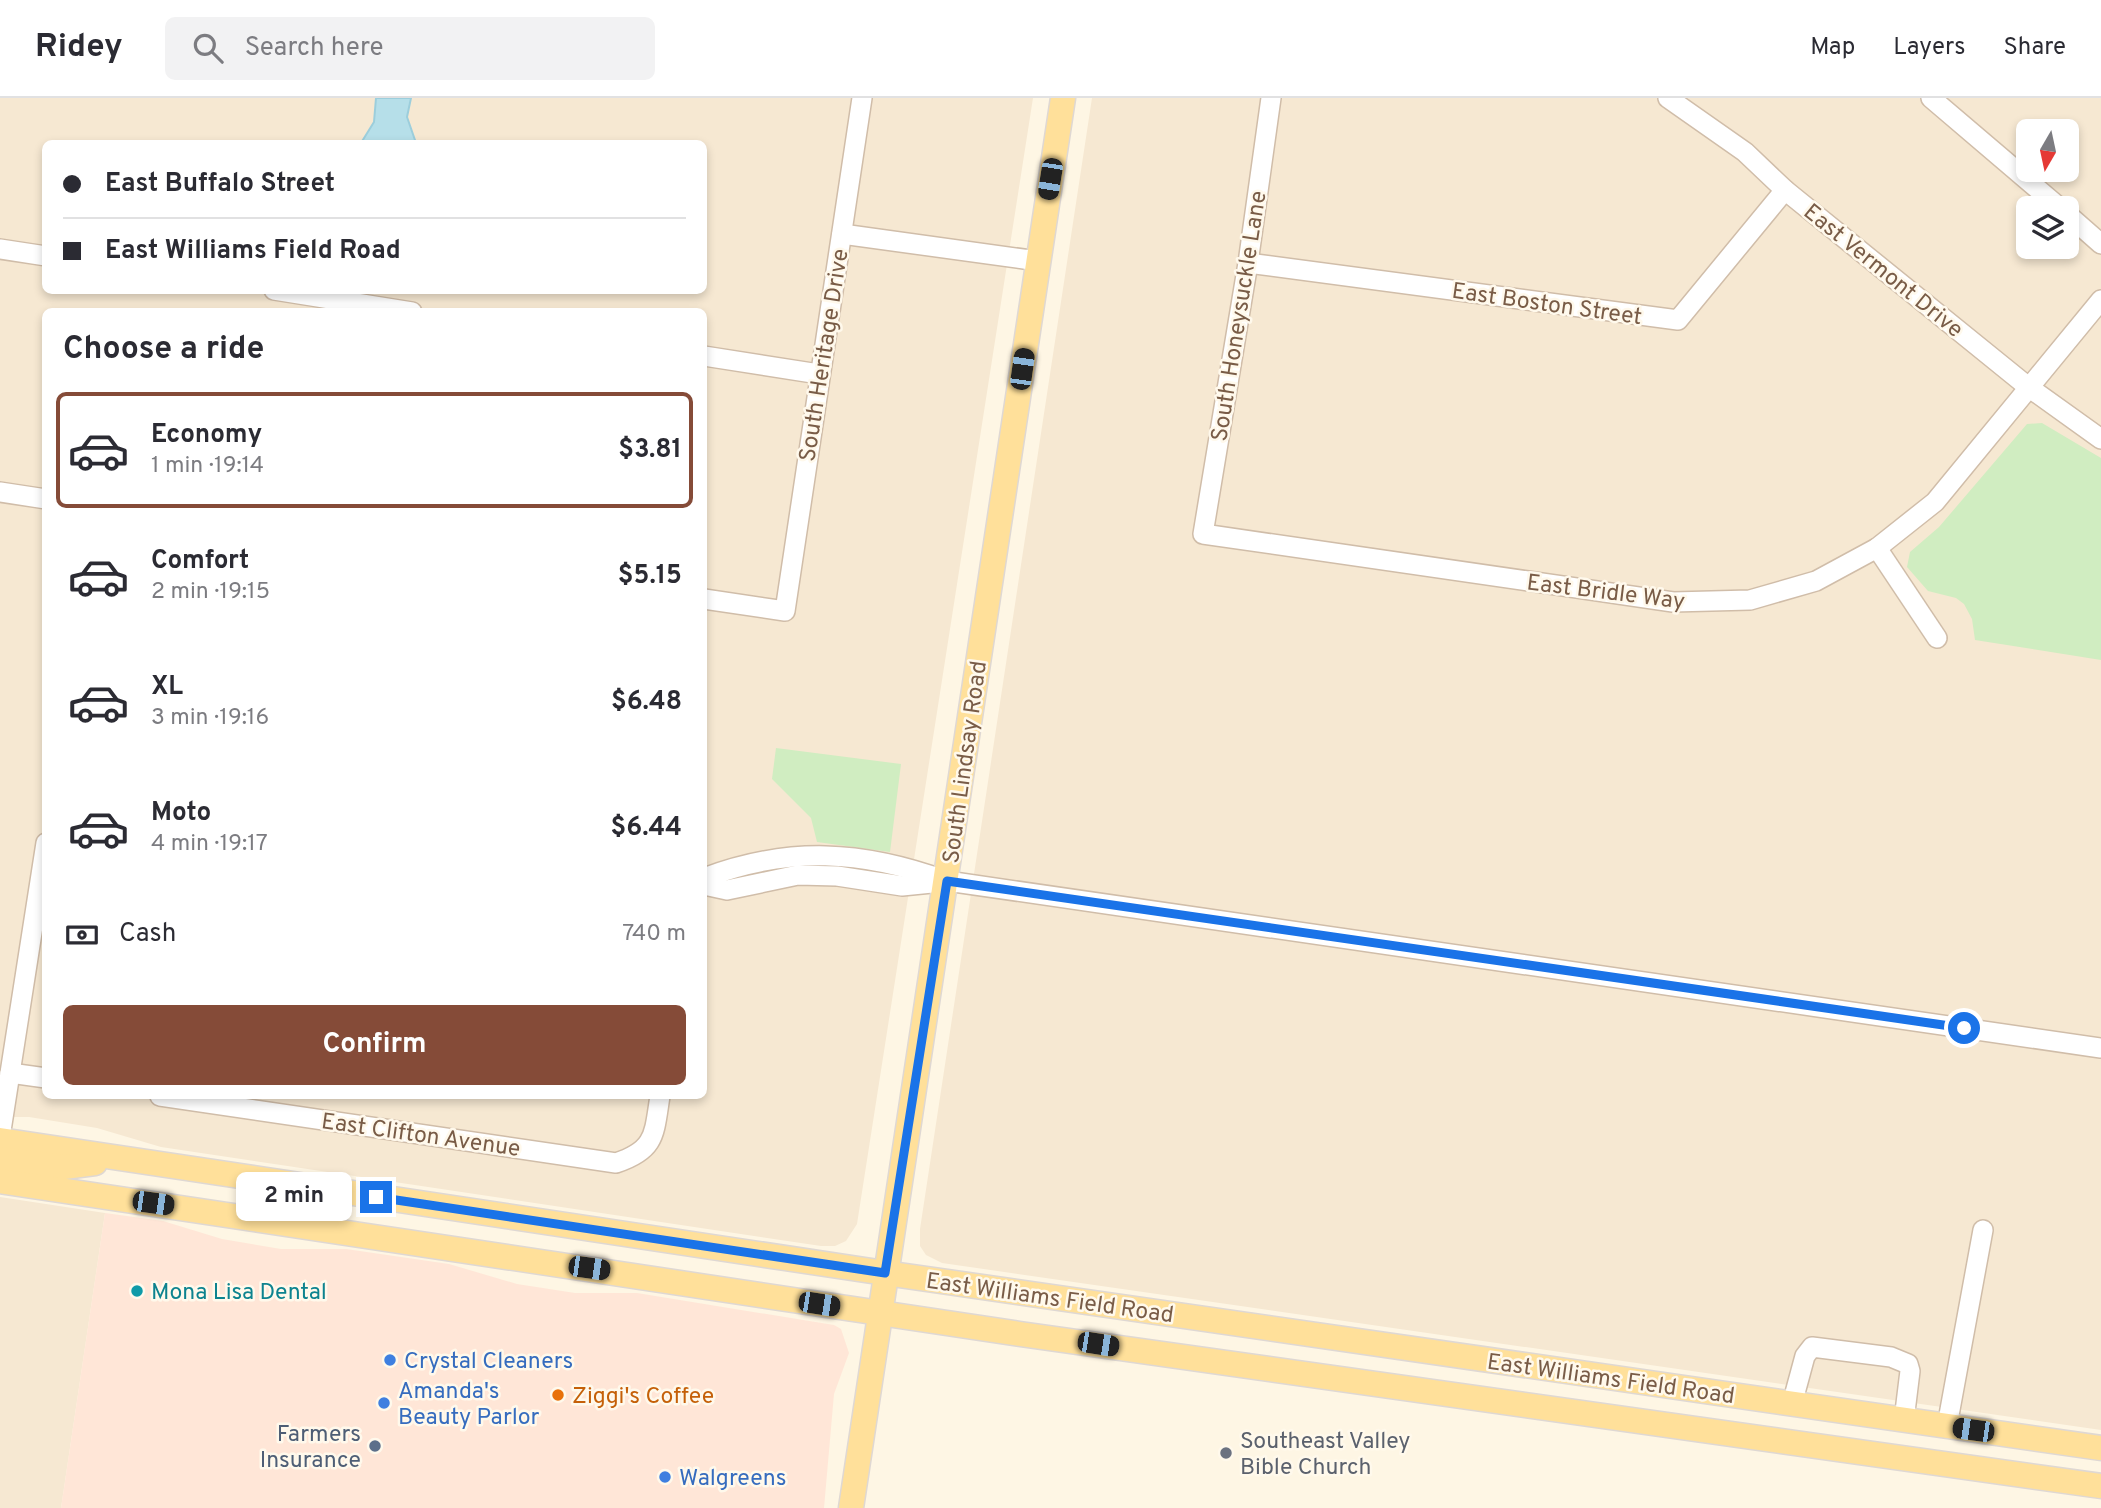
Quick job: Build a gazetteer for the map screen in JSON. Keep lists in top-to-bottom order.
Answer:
{
  "streets": {
    "main road": ["South Lindsay Road", "East Williams Field Road"],
    "street": [
      "East Vermont Drive",
      "East Boston Street",
      "South Honeysuckle Lane",
      "South Heritage Drive",
      "East Bridle Way",
      "East Clifton Avenue"
    ]
  },
  "crossings": [
    ["East Vermont Drive", "East Boston Street"],
    ["East Vermont Drive", "East Bridle Way"],
    ["East Boston Street", "South Honeysuckle Lane"],
    ["South Honeysuckle Lane", "East Bridle Way"],
    ["South Lindsay Road", "East Williams Field Road"]
  ],
  "places": [
    "Mona Lisa Dental",
    "Crystal Cleaners",
    "Ziggi's Coffee",
    "Amanda's Beauty Parlor",
    "Farmers Insurance",
    "Southeast Valley Bible Church",
    "Walgreens"
  ],
  "north": "bottom",
  "page": {
    "header": "Ridey",
    "search": "Search here",
    "nav": ["Map", "Layers", "Share"],
    "banner": ["East Buffalo Street", "East Williams Field Road"],
    "heading": "Choose a ride",
    "list": [
      {
        "name": "Economy",
        "note": "1 min · 19:14",
        "value": "$3.81"
      },
      {
        "name": "Comfort",
        "note": "2 min · 19:15",
        "value": "$5.15"
      },
      {
        "name": "XL",
        "note": "3 min · 19:16",
        "value": "$6.48"
      },
      {
        "name": "Moto",
        "note": "4 min · 19:17",
        "value": "$6.44"
      }
    ],
    "pay": ["Cash", "740 m"],
    "buttons": "Confirm",
    "bubble": "2 min"
  }
}
